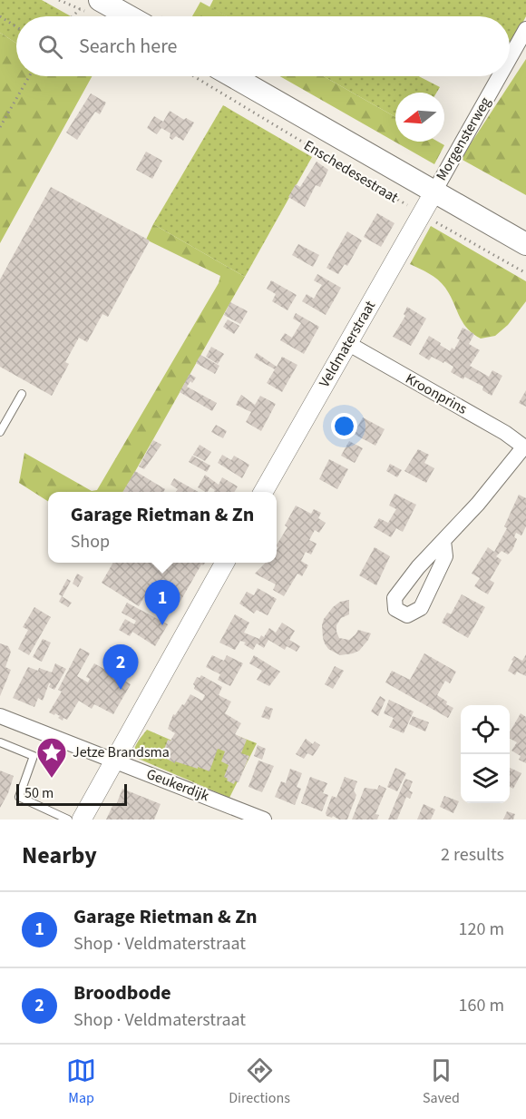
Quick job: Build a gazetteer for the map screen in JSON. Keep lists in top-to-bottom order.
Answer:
{
  "streets": {
    "main road": ["Enschedesestraat"],
    "street": [
      "Morgensterweg",
      "Veldmaterstraat",
      "Kroonprins",
      "Geukerdijk"
    ]
  },
  "crossings": [
    ["Morgensterweg", "Enschedesestraat"],
    ["Morgensterweg", "Veldmaterstraat"],
    ["Enschedesestraat", "Veldmaterstraat"],
    ["Veldmaterstraat", "Kroonprins"]
  ],
  "places": {
    "place": ["Jetze Brandsma"]
  },
  "scale_bar": "50 m",
  "north": "left",
  "page": {
    "search": "Search here",
    "popup": ["Garage Rietman & Zn", "Shop"],
    "pins": ["1", "2"],
    "scale": "50 m",
    "heading": ["Nearby", "2 results"],
    "list": [
      {
        "mark": "1",
        "name": "Garage Rietman & Zn",
        "note": "Shop · Veldmaterstraat",
        "value": "120 m"
      },
      {
        "mark": "2",
        "name": "Broodbode",
        "note": "Shop · Veldmaterstraat",
        "value": "160 m"
      }
    ],
    "nav": ["Map", "Directions", "Saved"]
  }
}
